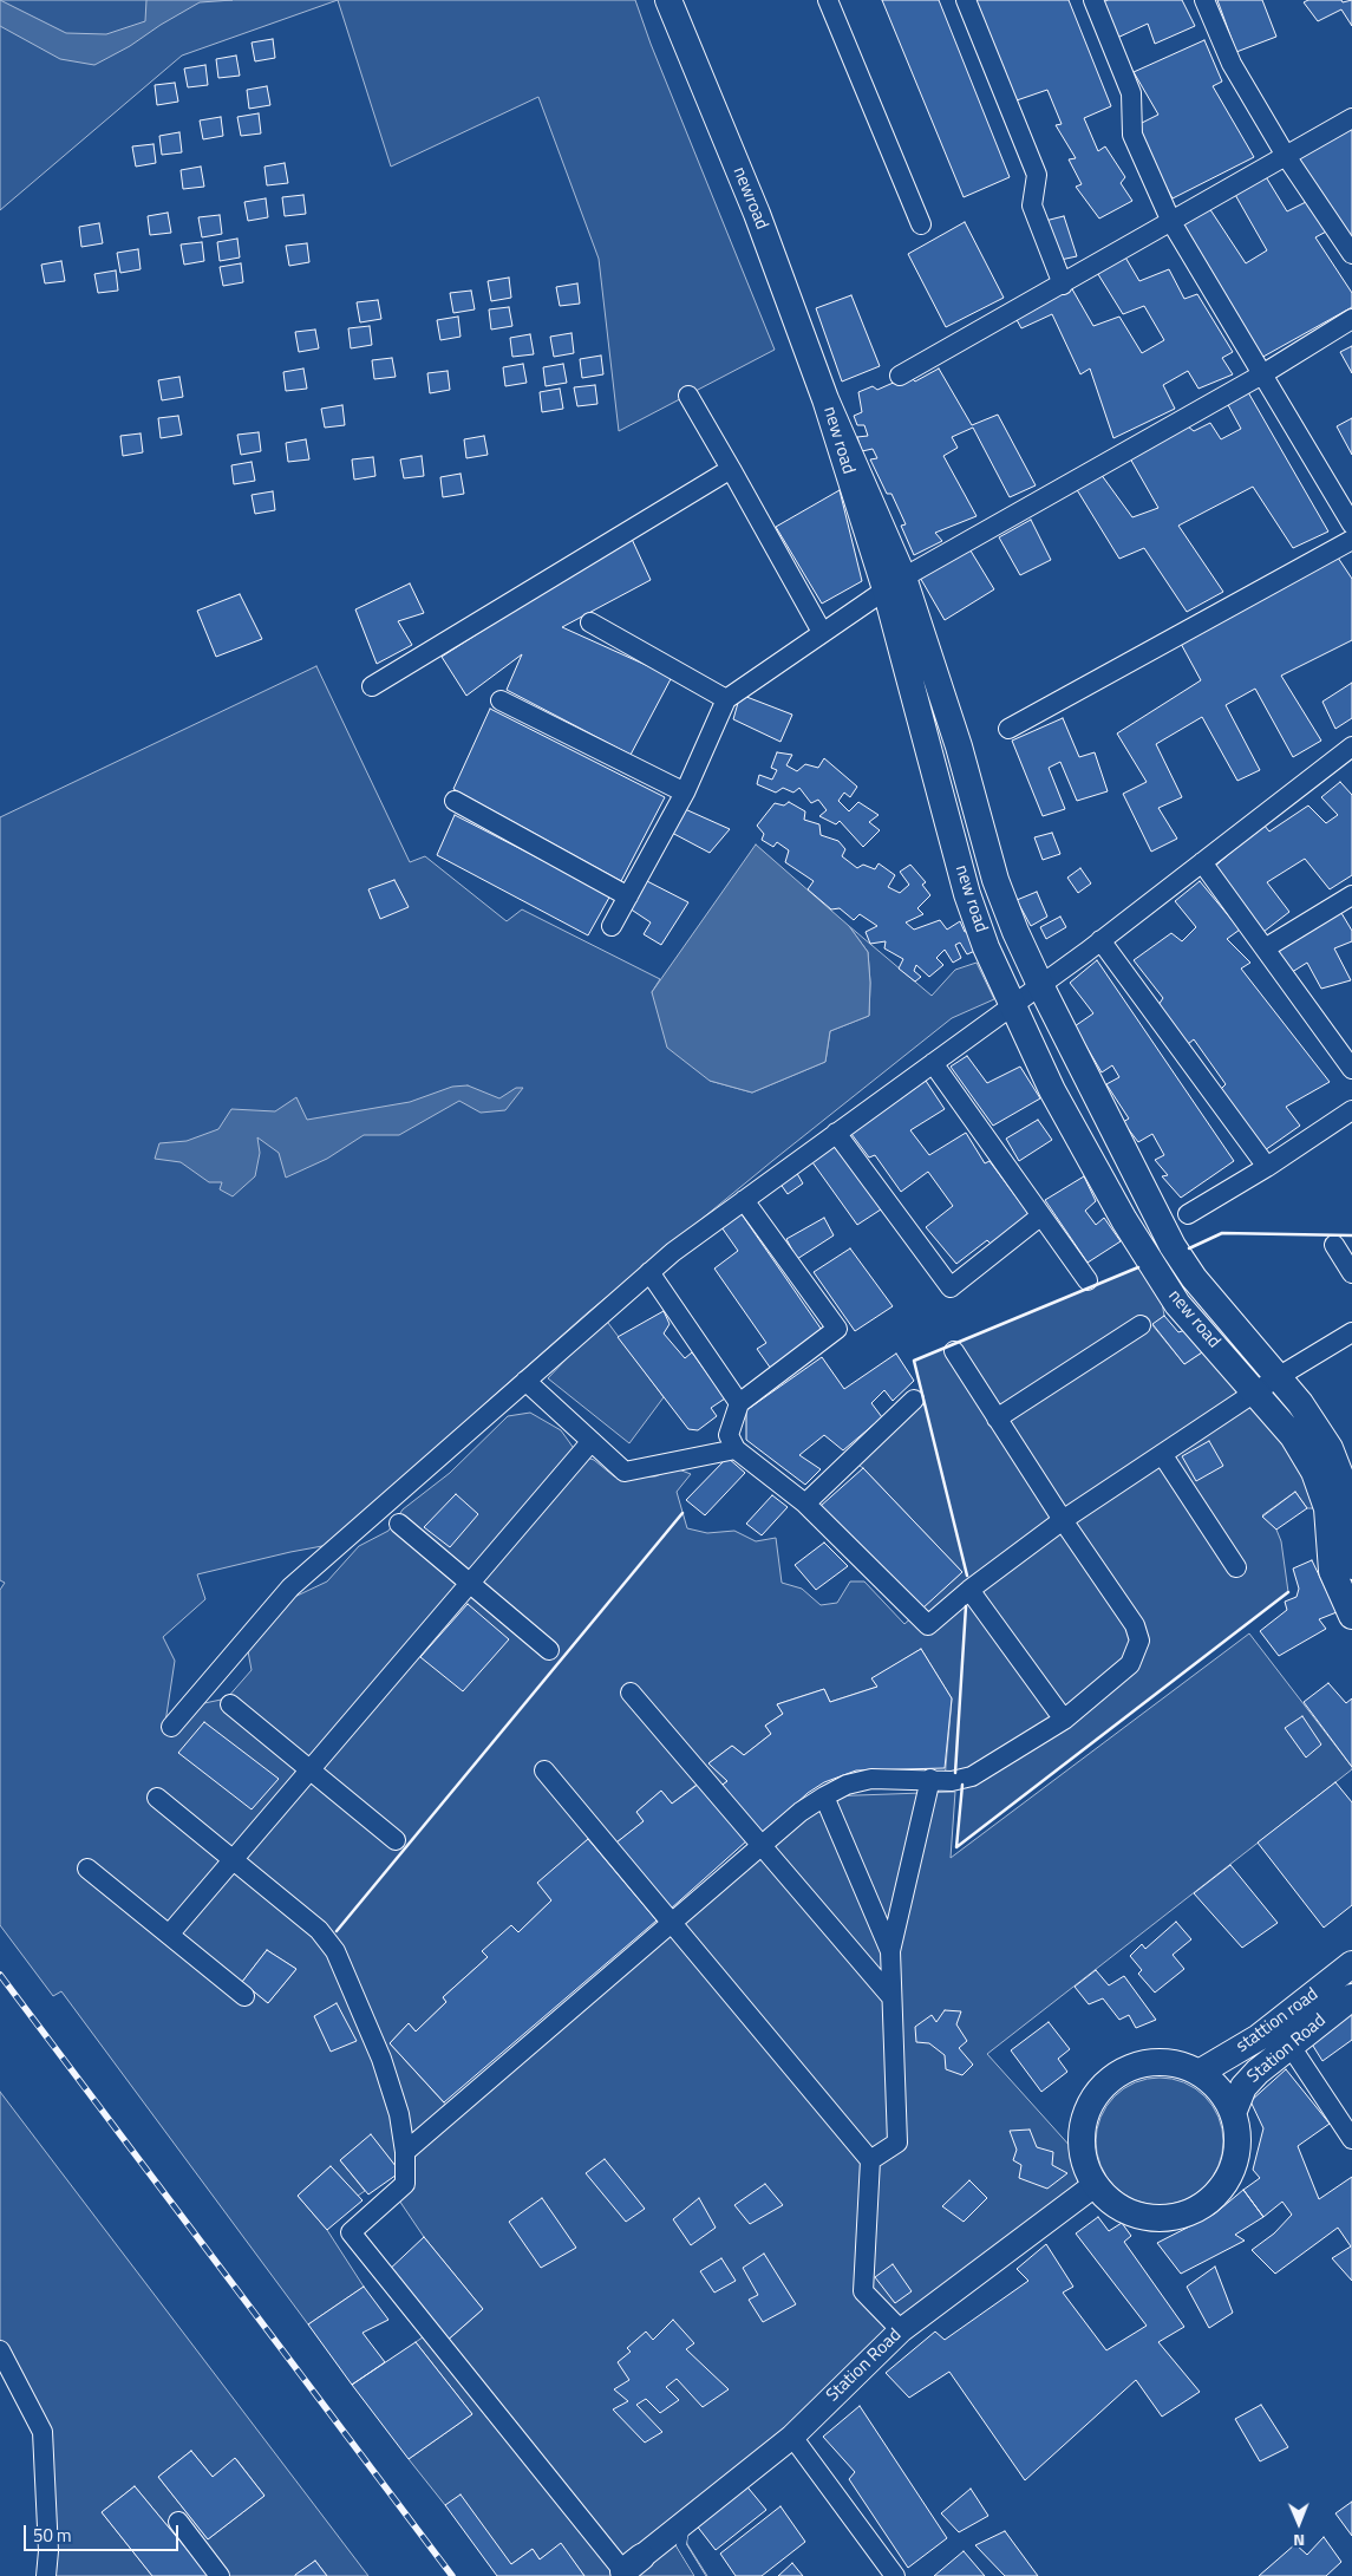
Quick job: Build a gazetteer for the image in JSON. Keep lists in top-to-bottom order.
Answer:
{
  "streets": {
    "main road": [
      "newroad",
      "new road",
      "stattion road",
      "Station Road"
    ]
  },
  "crossings": [
    ["newroad", "new road"],
    ["stattion road", "Station Road"]
  ],
  "scale_bar": "50 m",
  "north": "bottom"
}
